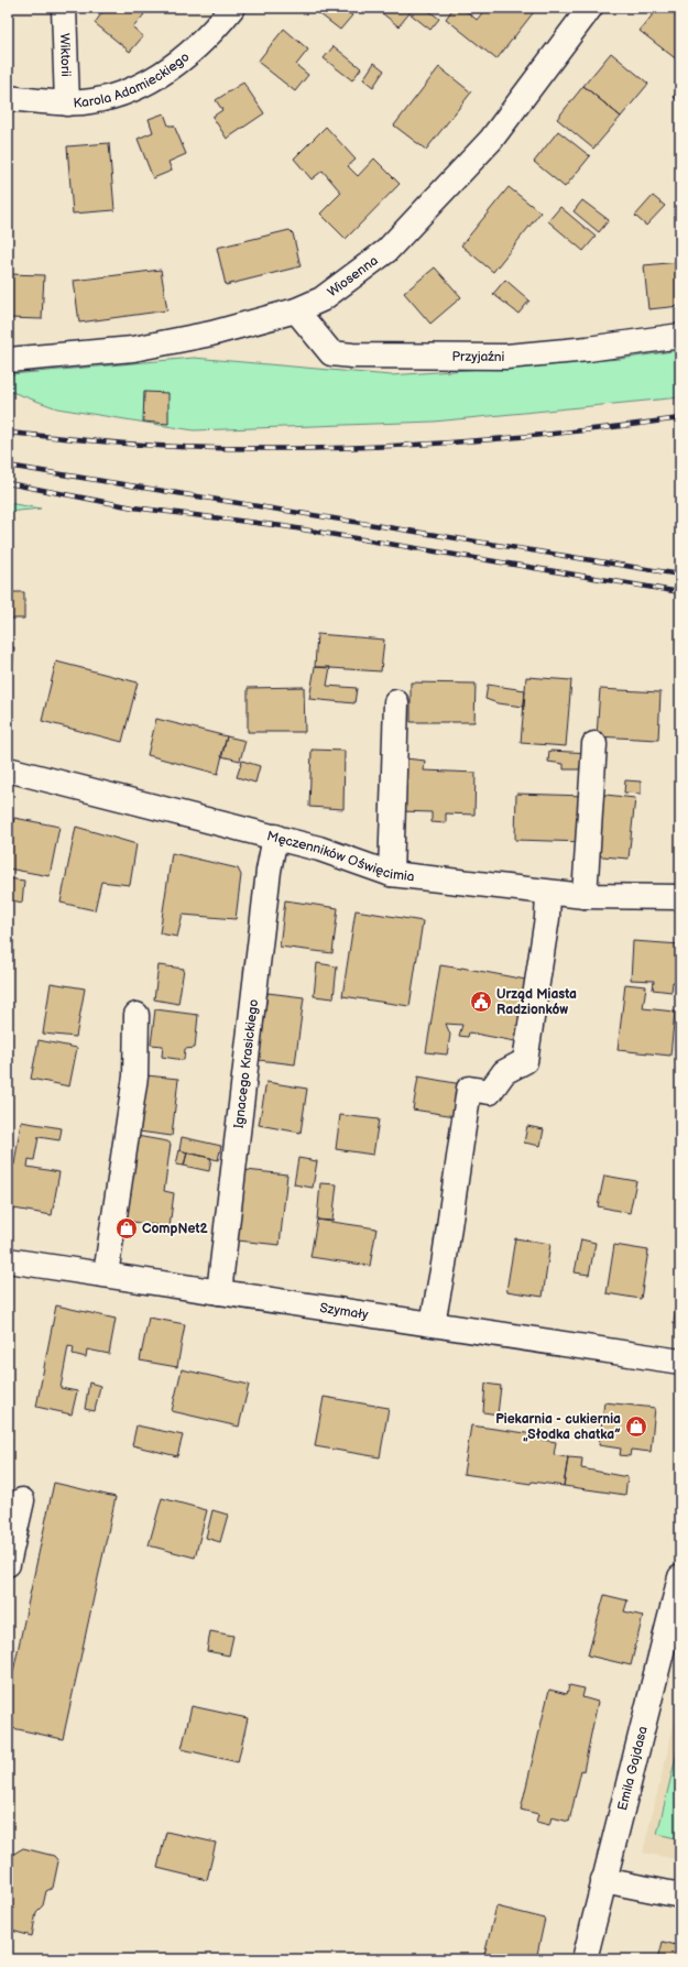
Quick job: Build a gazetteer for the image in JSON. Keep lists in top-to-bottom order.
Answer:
{
  "streets": {
    "street": [
      "Wiktorii",
      "Karola Adamieckiego",
      "Wiosenna",
      "Przyjaźni",
      "Męczenników Oświęcimia",
      "Ignacego Krasickiego",
      "Szymały",
      "Emila Gajdasa"
    ]
  },
  "crossings": [
    ["Wiktorii", "Karola Adamieckiego"],
    ["Wiosenna", "Przyjaźni"],
    ["Męczenników Oświęcimia", "Ignacego Krasickiego"],
    ["Ignacego Krasickiego", "Szymały"]
  ],
  "places": {
    "public building": ["Urząd Miasta Radzionków"],
    "shop": ["CompNet2", "Piekarnia - cukiernia „Słodka chatka”"]
  }
}
